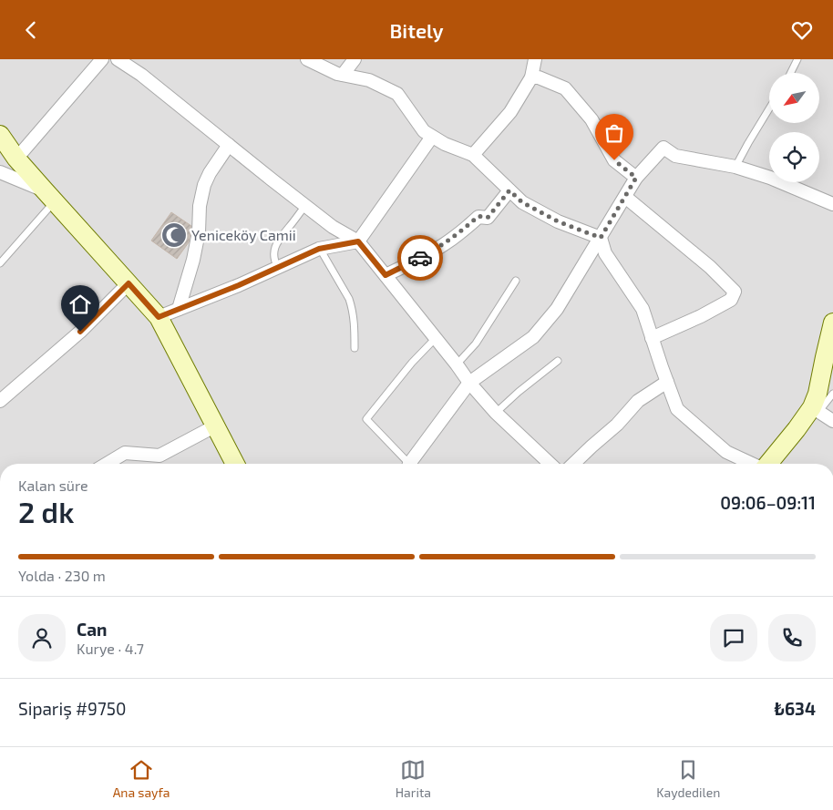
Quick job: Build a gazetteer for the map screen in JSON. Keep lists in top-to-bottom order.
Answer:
{
  "places": {
    "mosque": ["Yeniceköy Camii"]
  },
  "north": "bottom left",
  "page": {
    "header": "Bitely",
    "heading": ["2 dk", "Kalan süre", "09:06–09:11"],
    "panel": [
      "Can",
      "Kurye · 4.7",
      "Sipariş #9750",
      "₺634"
    ],
    "bar": "Yolda · 230 m",
    "tabs": ["Ana sayfa", "Harita", "Kaydedilen"]
  }
}
